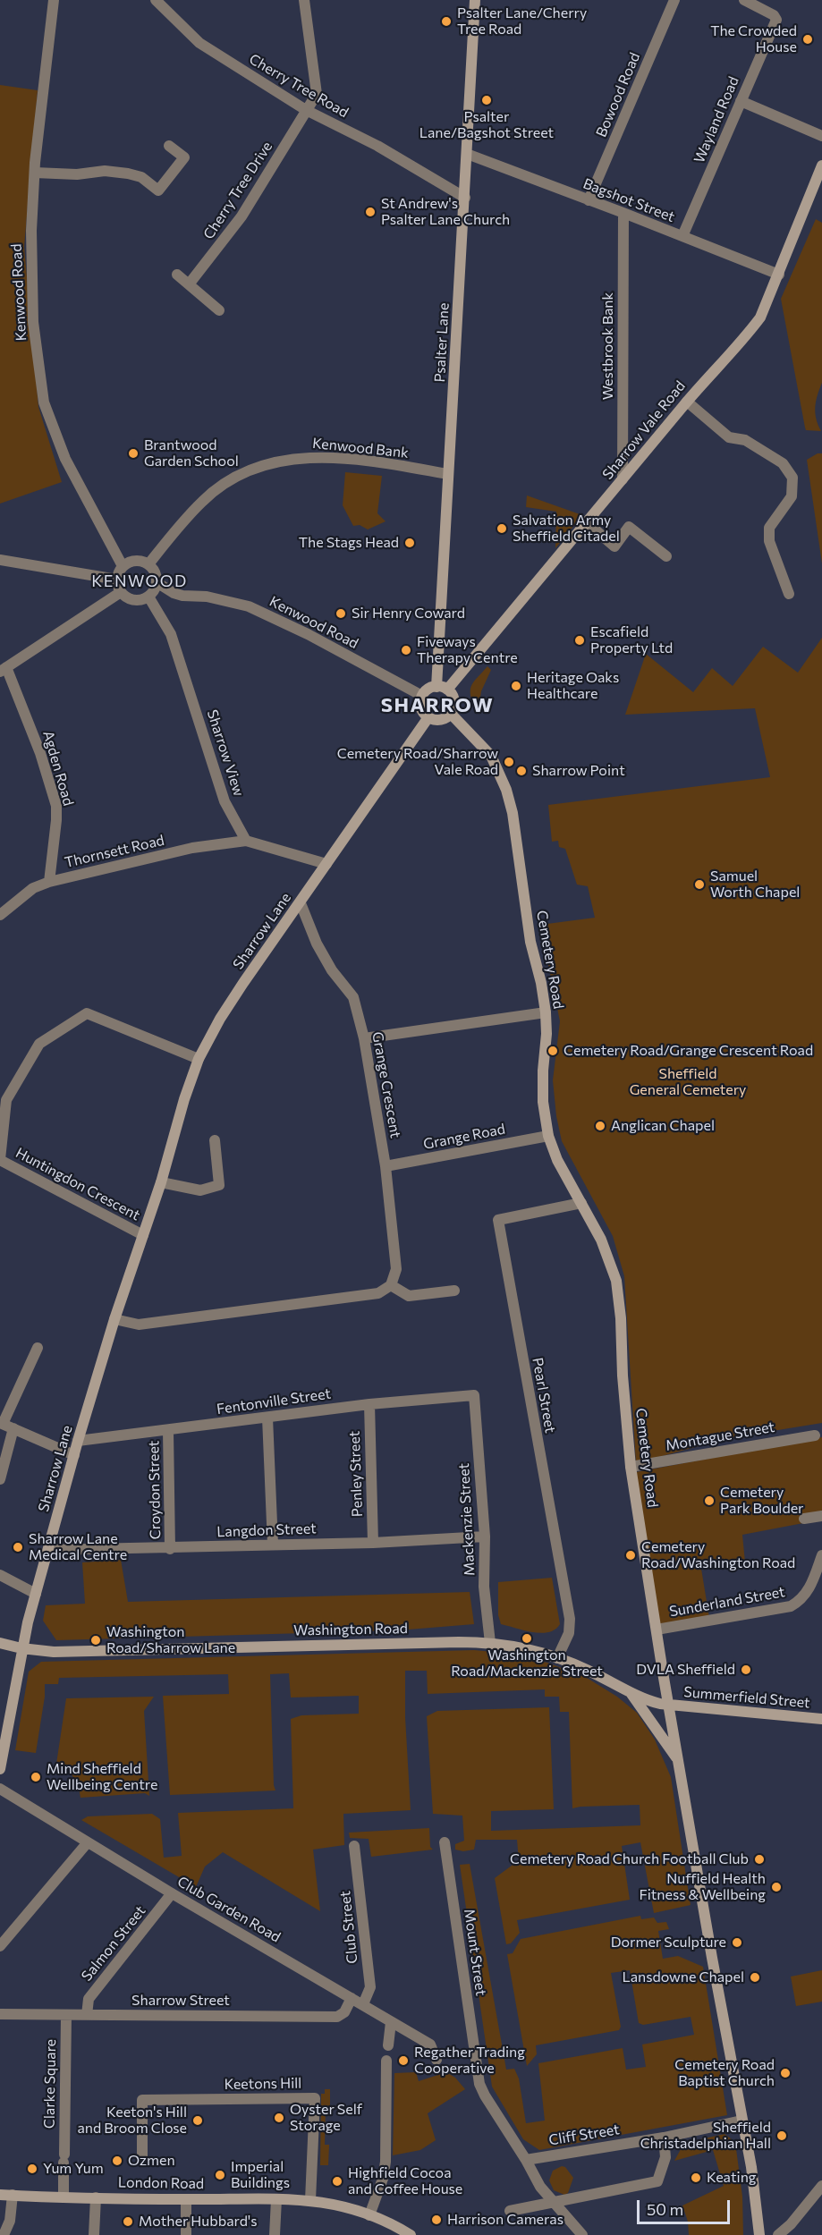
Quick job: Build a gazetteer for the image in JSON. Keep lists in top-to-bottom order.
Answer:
{
  "streets": {
    "street": [
      "Cherry Tree Road",
      "Bowood Road",
      "Wayland Road",
      "Cherry Tree Drive",
      "Bagshot Street",
      "Kenwood Road",
      "Psalter Lane",
      "Westbrook Bank",
      "Sharrow Vale Road",
      "Kenwood Bank",
      "Sharrow View",
      "Agden Road",
      "Thornsett Road",
      "Sharrow Lane",
      "Cemetery Road",
      "Grange Crescent",
      "Grange Road",
      "Huntingdon Crescent",
      "Pearl Street",
      "Fentonville Street",
      "Montague Street",
      "Penley Street",
      "Croydon Street",
      "Mackenzie Street",
      "Langdon Street",
      "Sunderland Street",
      "Washington Road",
      "Summerfield Street",
      "Club Garden Road",
      "Club Street",
      "Salmon Street",
      "Mount Street",
      "Sharrow Street",
      "Clarke Square",
      "Keetons Hill",
      "Cliff Street",
      "London Road"
    ]
  },
  "crossings": [
    ["Cherry Tree Road", "Cherry Tree Drive"],
    ["Cherry Tree Road", "Psalter Lane"],
    ["Bowood Road", "Bagshot Street"],
    ["Wayland Road", "Bagshot Street"],
    ["Bagshot Street", "Psalter Lane"],
    ["Bagshot Street", "Westbrook Bank"],
    ["Bagshot Street", "Sharrow Vale Road"],
    ["Kenwood Road", "Psalter Lane"],
    ["Kenwood Road", "Sharrow Vale Road"],
    ["Kenwood Road", "Kenwood Bank"],
    ["Kenwood Road", "Sharrow View"],
    ["Kenwood Road", "Sharrow Lane"],
    ["Kenwood Road", "Cemetery Road"],
    ["Psalter Lane", "Sharrow Vale Road"],
    ["Psalter Lane", "Kenwood Bank"],
    ["Psalter Lane", "Sharrow Lane"],
    ["Psalter Lane", "Cemetery Road"],
    ["Westbrook Bank", "Sharrow Vale Road"],
    ["Sharrow Vale Road", "Sharrow Lane"],
    ["Sharrow Vale Road", "Cemetery Road"],
    ["Kenwood Bank", "Sharrow View"],
    ["Sharrow View", "Thornsett Road"],
    ["Agden Road", "Thornsett Road"],
    ["Sharrow Lane", "Cemetery Road"],
    ["Sharrow Lane", "Grange Crescent"],
    ["Sharrow Lane", "Huntingdon Crescent"],
    ["Sharrow Lane", "Fentonville Street"],
    ["Sharrow Lane", "Langdon Street"],
    ["Sharrow Lane", "Washington Road"],
    ["Cemetery Road", "Grange Road"],
    ["Cemetery Road", "Pearl Street"],
    ["Cemetery Road", "Montague Street"],
    ["Cemetery Road", "Sunderland Street"],
    ["Cemetery Road", "Washington Road"],
    ["Cemetery Road", "Summerfield Street"],
    ["Cemetery Road", "Cliff Street"],
    ["Grange Crescent", "Grange Road"],
    ["Pearl Street", "Washington Road"],
    ["Fentonville Street", "Penley Street"],
    ["Fentonville Street", "Croydon Street"],
    ["Fentonville Street", "Mackenzie Street"],
    ["Penley Street", "Langdon Street"],
    ["Croydon Street", "Langdon Street"],
    ["Mackenzie Street", "Langdon Street"],
    ["Mackenzie Street", "Washington Road"],
    ["Washington Road", "Summerfield Street"],
    ["Club Garden Road", "Club Street"],
    ["Club Garden Road", "Salmon Street"],
    ["Club Garden Road", "Sharrow Street"],
    ["Salmon Street", "Sharrow Street"],
    ["Mount Street", "Cliff Street"],
    ["Sharrow Street", "Clarke Square"],
    ["Clarke Square", "London Road"],
    ["Keetons Hill", "London Road"]
  ],
  "districts": ["KENWOOD", "SHARROW"],
  "parks": ["Sheffield General Cemetery"],
  "places": [
    "Psalter Lane/Cherry Tree Road",
    "The Crowded House",
    "Psalter Lane/Bagshot Street",
    "St Andrew's Psalter Lane Church",
    "Brantwood Garden School",
    "Salvation Army Sheffield Citadel",
    "The Stags Head",
    "Sir Henry Coward",
    "Escafield Property Ltd",
    "Fiveways Therapy Centre",
    "Heritage Oaks Healthcare",
    "Cemetery Road/Sharrow Vale Road",
    "Sharrow Point",
    "Samuel Worth Chapel",
    "Cemetery Road/Grange Crescent Road",
    "Anglican Chapel",
    "Cemetery Park Boulder",
    "Sharrow Lane Medical Centre",
    "Cemetery Road/Washington Road",
    "Washington Road/Mackenzie Street",
    "Washington Road/Sharrow Lane",
    "DVLA Sheffield",
    "Mind Sheffield Wellbeing Centre",
    "Cemetery Road Church Football Club",
    "Nuffield Health Fitness & Wellbeing",
    "Dormer Sculpture",
    "Lansdowne Chapel",
    "Regather Trading Cooperative",
    "Cemetery Road Baptist Church",
    "Oyster Self Storage",
    "Keeton's Hill and Broom Close",
    "Sheffield Christadelphian Hall",
    "Ozmen",
    "Yum Yum",
    "Imperial Buildings",
    "Keating",
    "Highfield Cocoa and Coffee House",
    "Harrison Cameras",
    "Mother Hubbard's"
  ],
  "scale_bar": "50 m"
}
